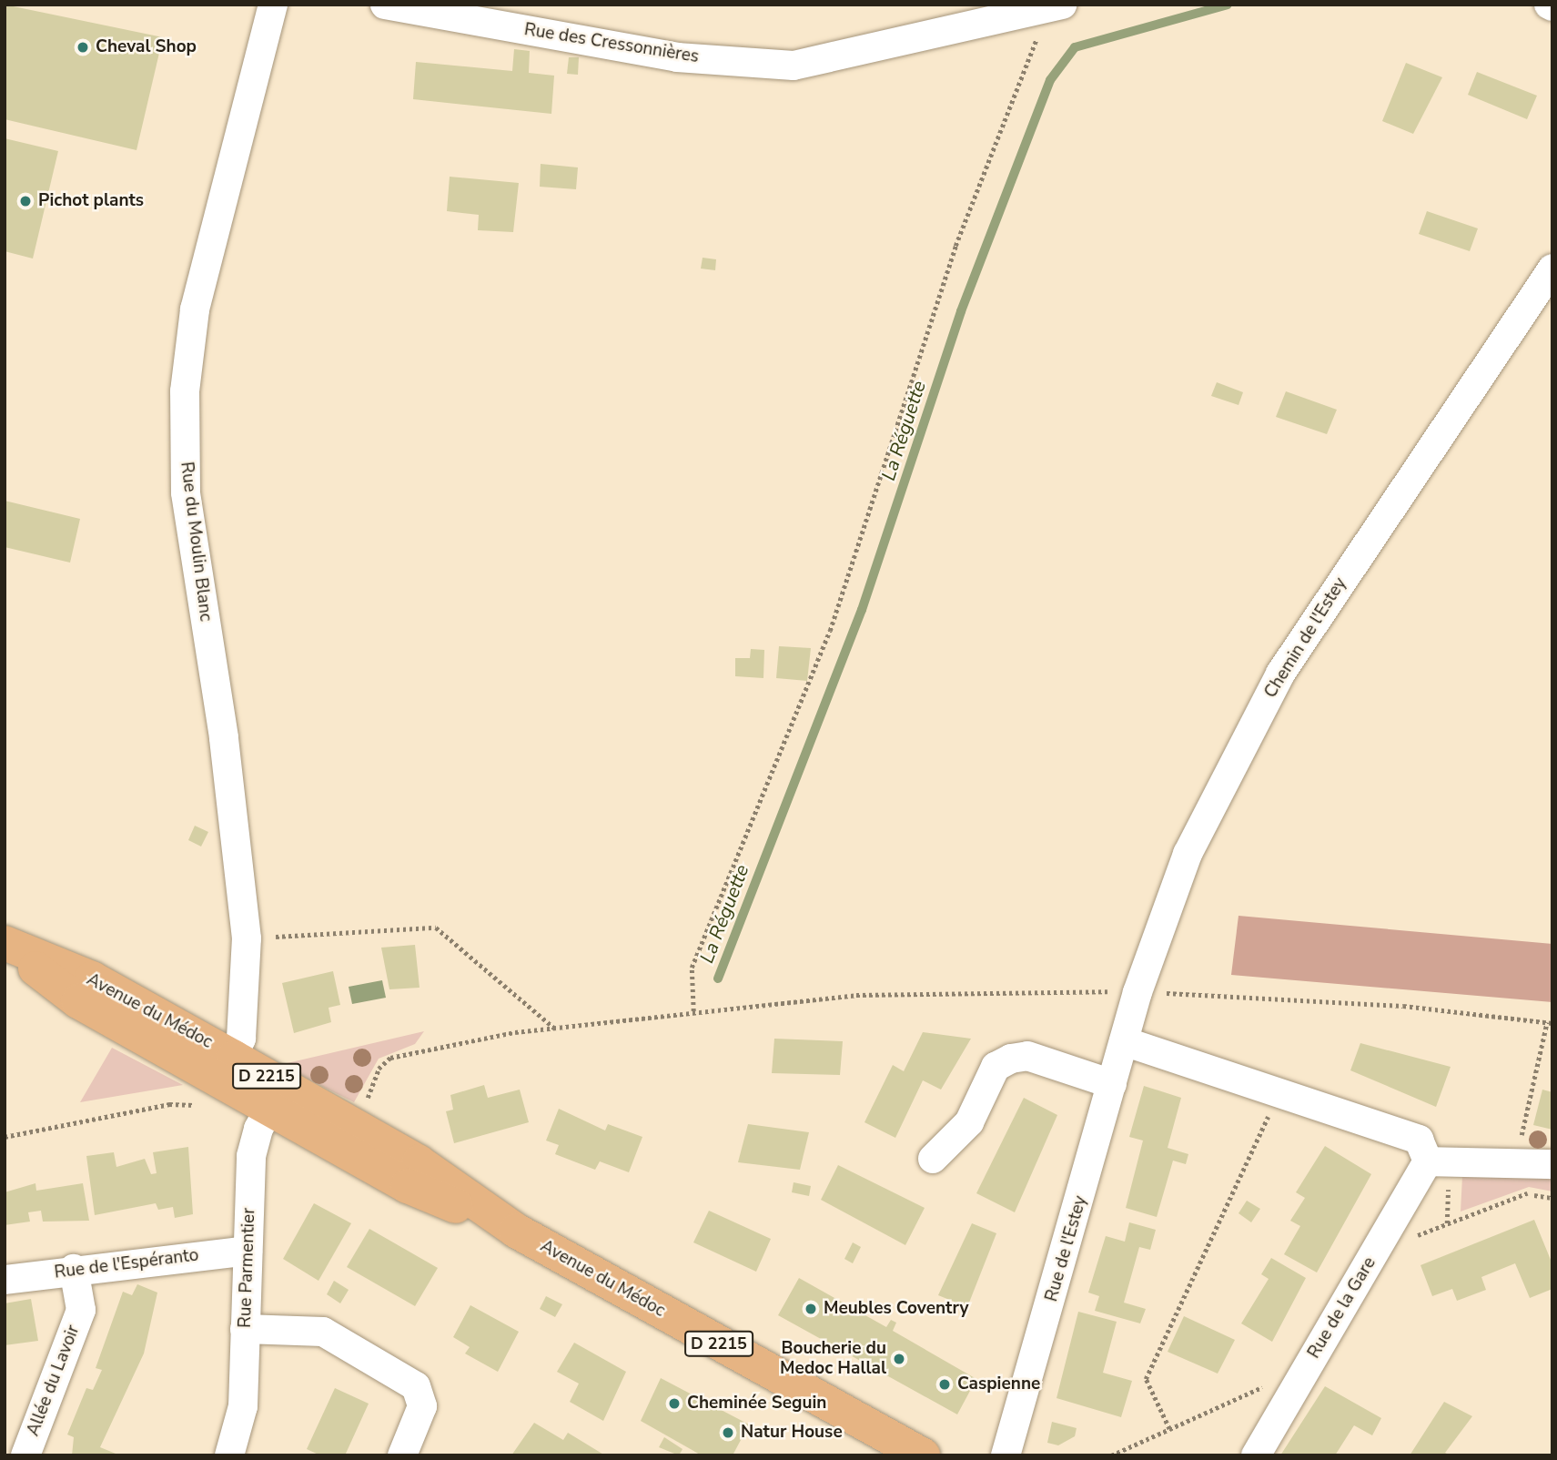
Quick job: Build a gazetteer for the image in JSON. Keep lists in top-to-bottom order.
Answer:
{
  "streets": {
    "main road": ["Avenue du Médoc", "D 2215"],
    "street": [
      "Rue des Cressonnières",
      "Rue du Moulin Blanc",
      "Chemin de l'Estey",
      "Rue de l'Estey",
      "Rue de l'Espéranto",
      "Rue Parmentier",
      "Rue de la Gare",
      "Allée du Lavoir"
    ]
  },
  "crossings": [
    ["Rue du Moulin Blanc", "Avenue du Médoc"],
    ["Chemin de l'Estey", "Rue de l'Estey"],
    ["Avenue du Médoc", "Rue Parmentier"],
    ["Rue de l'Espéranto", "Rue Parmentier"],
    ["Rue de l'Espéranto", "Allée du Lavoir"]
  ],
  "water": ["La Réguette"],
  "places": [
    "Cheval Shop",
    "Pichot plants",
    "Meubles Coventry",
    "Boucherie du Medoc Hallal",
    "Caspienne",
    "Cheminée Seguin",
    "Natur House"
  ]
}
